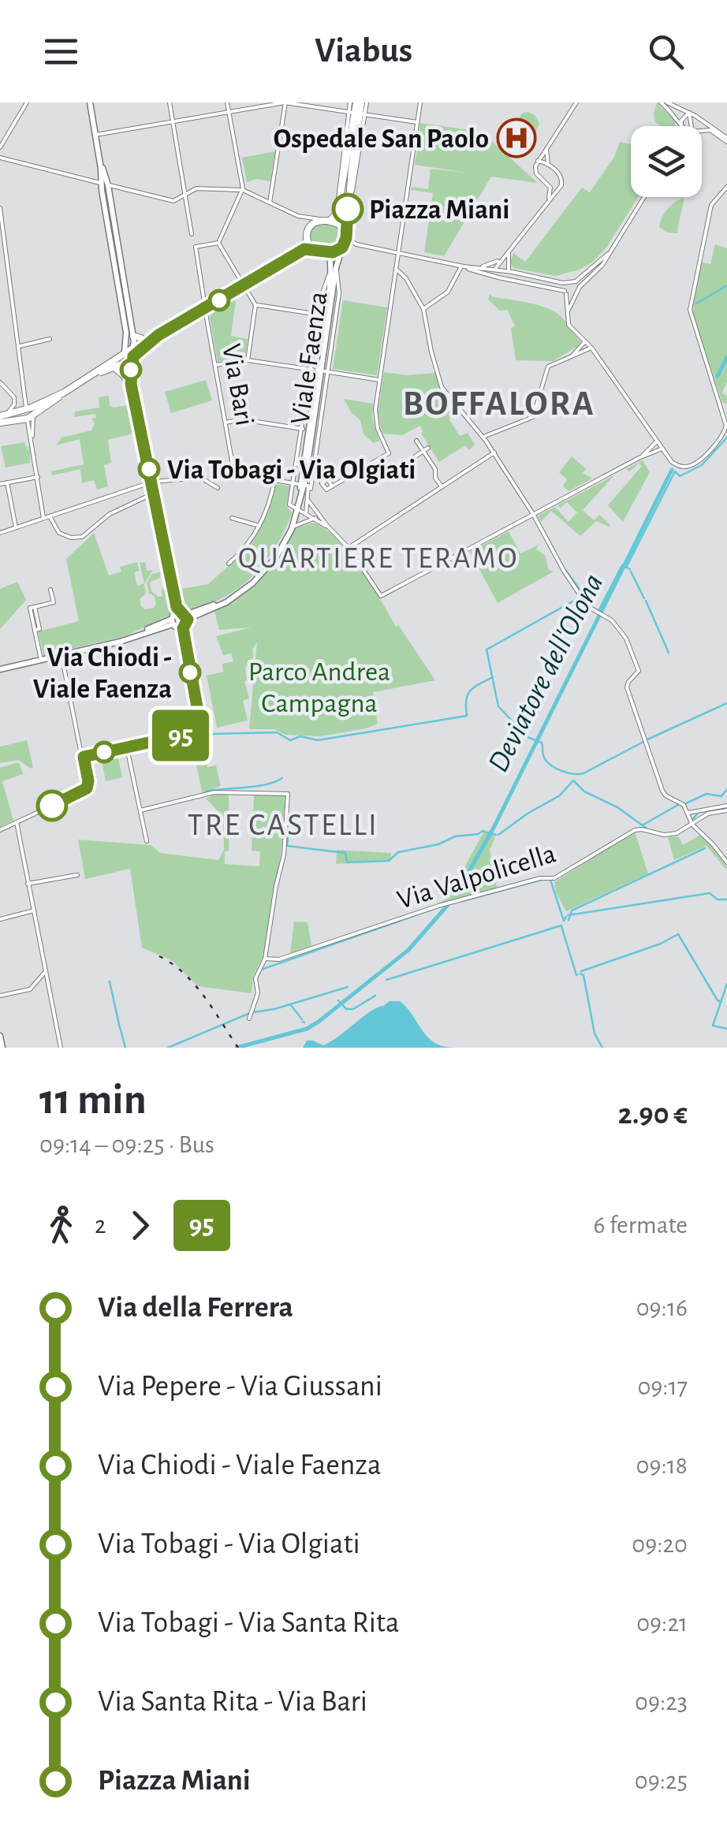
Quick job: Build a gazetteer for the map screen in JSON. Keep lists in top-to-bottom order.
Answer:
{
  "streets": {
    "street": ["Viale Faenza", "Via Bari", "Via Valpolicella"]
  },
  "crossings": [
    ["Viale Faenza", "Via Bari"]
  ],
  "districts": ["BOFFALORA", "QUARTIERE TERAMO", "TRE CASTELLI"],
  "water": ["Deviatore dell'Olona"],
  "parks": ["Parco Andrea Campagna"],
  "places": {
    "hospital": ["Ospedale San Paolo"],
    "other": ["Piazza Miani", "Via Tobagi - Via Olgiati", "Via Chiodi - Viale Faenza"]
  },
  "lines": ["bus line 95"],
  "page": {
    "header": "Viabus",
    "on_map": "95",
    "heading": ["11 min", "09:14 – 09:25 · Bus", "2.90 €"],
    "legs": ["2", "95", "6 fermate"],
    "list": [
      {
        "name": "Via della Ferrera",
        "value": "09:16"
      },
      {
        "name": "Via Pepere - Via Giussani",
        "value": "09:17"
      },
      {
        "name": "Via Chiodi - Viale Faenza",
        "value": "09:18"
      },
      {
        "name": "Via Tobagi - Via Olgiati",
        "value": "09:20"
      },
      {
        "name": "Via Tobagi - Via Santa Rita",
        "value": "09:21"
      },
      {
        "name": "Via Santa Rita - Via Bari",
        "value": "09:23"
      },
      {
        "name": "Piazza Miani",
        "value": "09:25"
      }
    ]
  }
}
